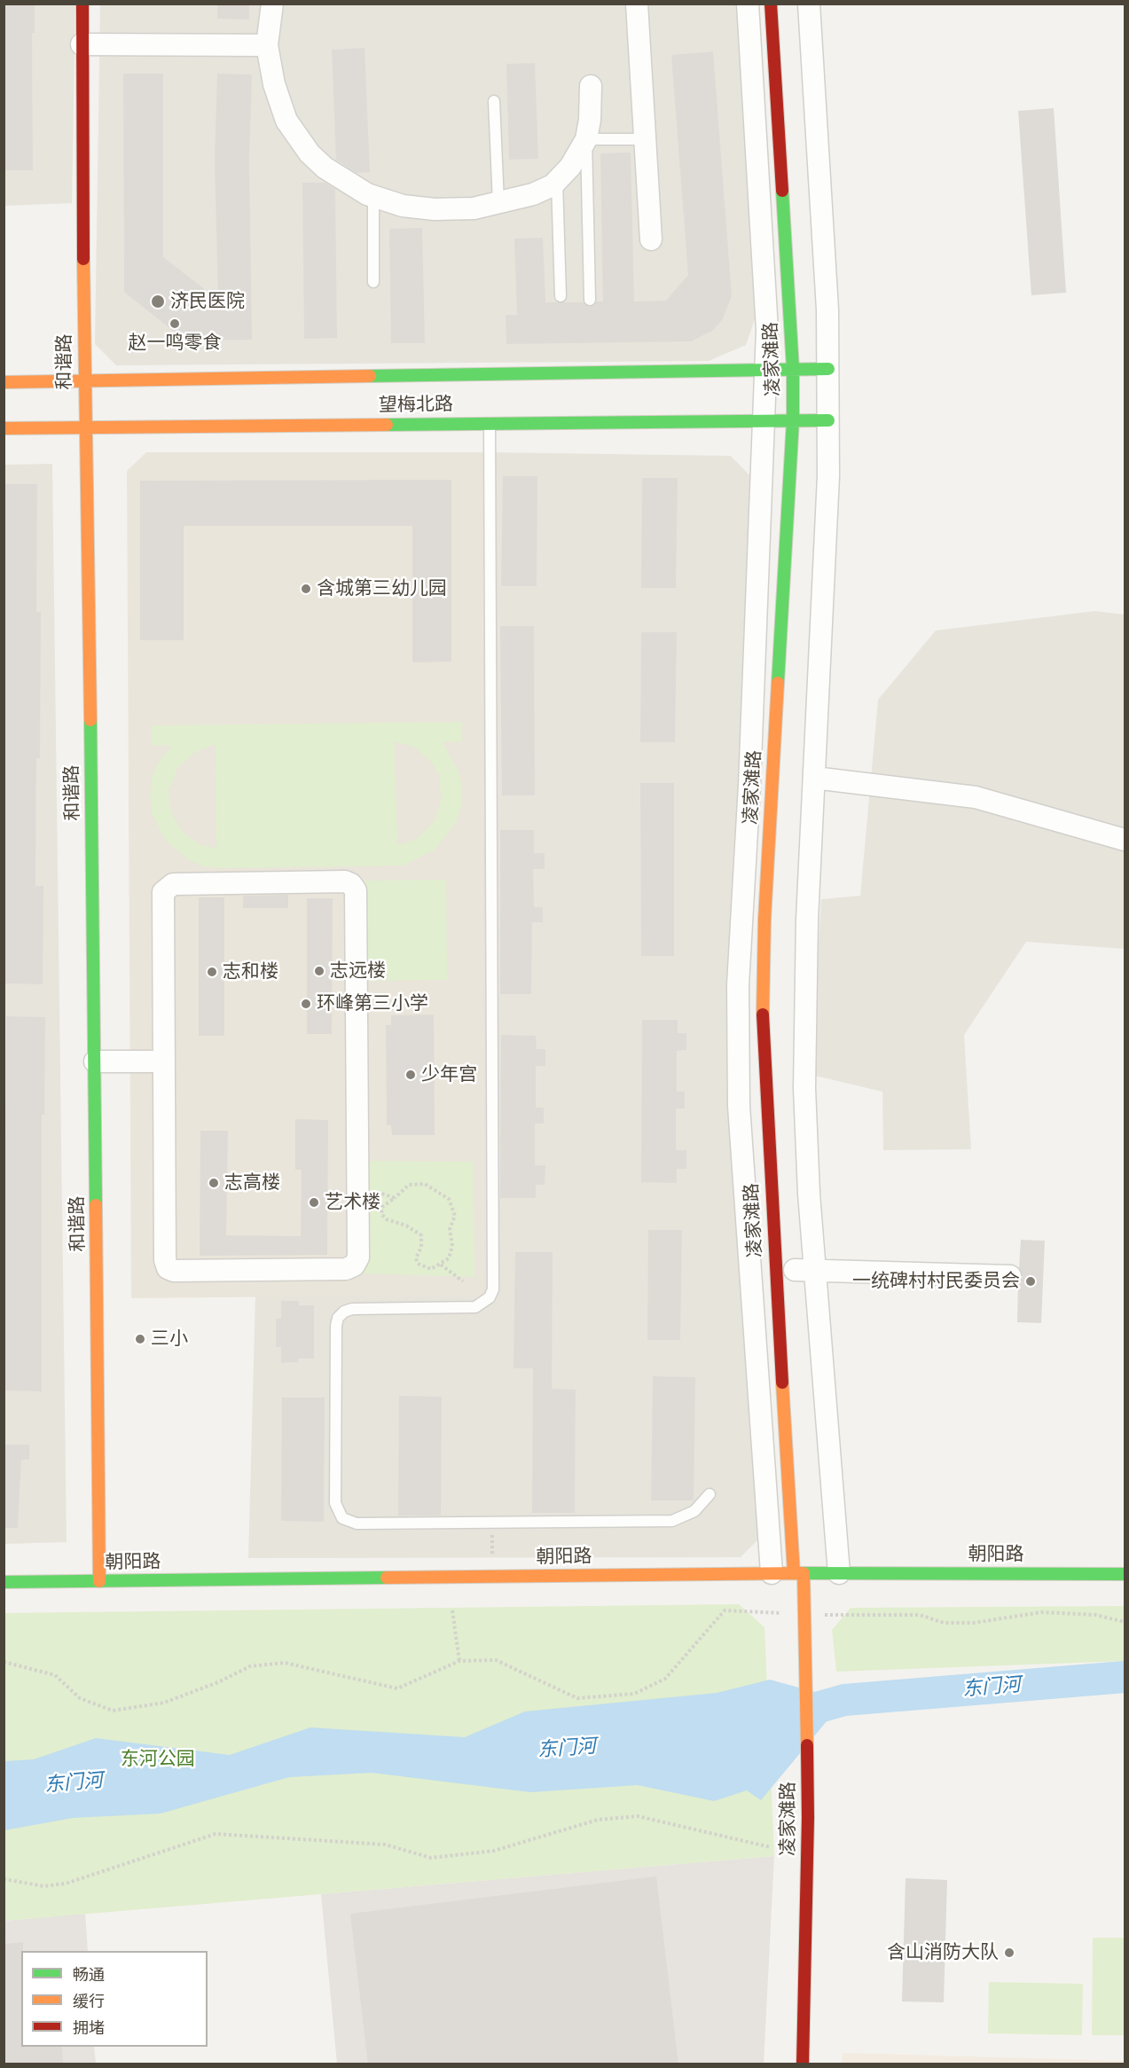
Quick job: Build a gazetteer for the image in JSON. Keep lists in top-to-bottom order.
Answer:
{
  "streets": {
    "main road": [
      "凌家滩路",
      "和谐路",
      "望梅北路",
      "朝阳路"
    ]
  },
  "crossings": [
    ["凌家滩路", "望梅北路"],
    ["凌家滩路", "朝阳路"],
    ["和谐路", "望梅北路"],
    ["和谐路", "朝阳路"]
  ],
  "water": ["东门河"],
  "parks": ["东河公园"],
  "places": [
    "济民医院",
    "赵一鸣零食",
    "含城第三幼儿园",
    "志远楼",
    "志和楼",
    "环峰第三小学",
    "少年宫",
    "志高楼",
    "艺术楼",
    "一统碑村村民委员会",
    "三小",
    "含山消防大队"
  ],
  "legend": ["畅通", "缓行", "拥堵"]
}
